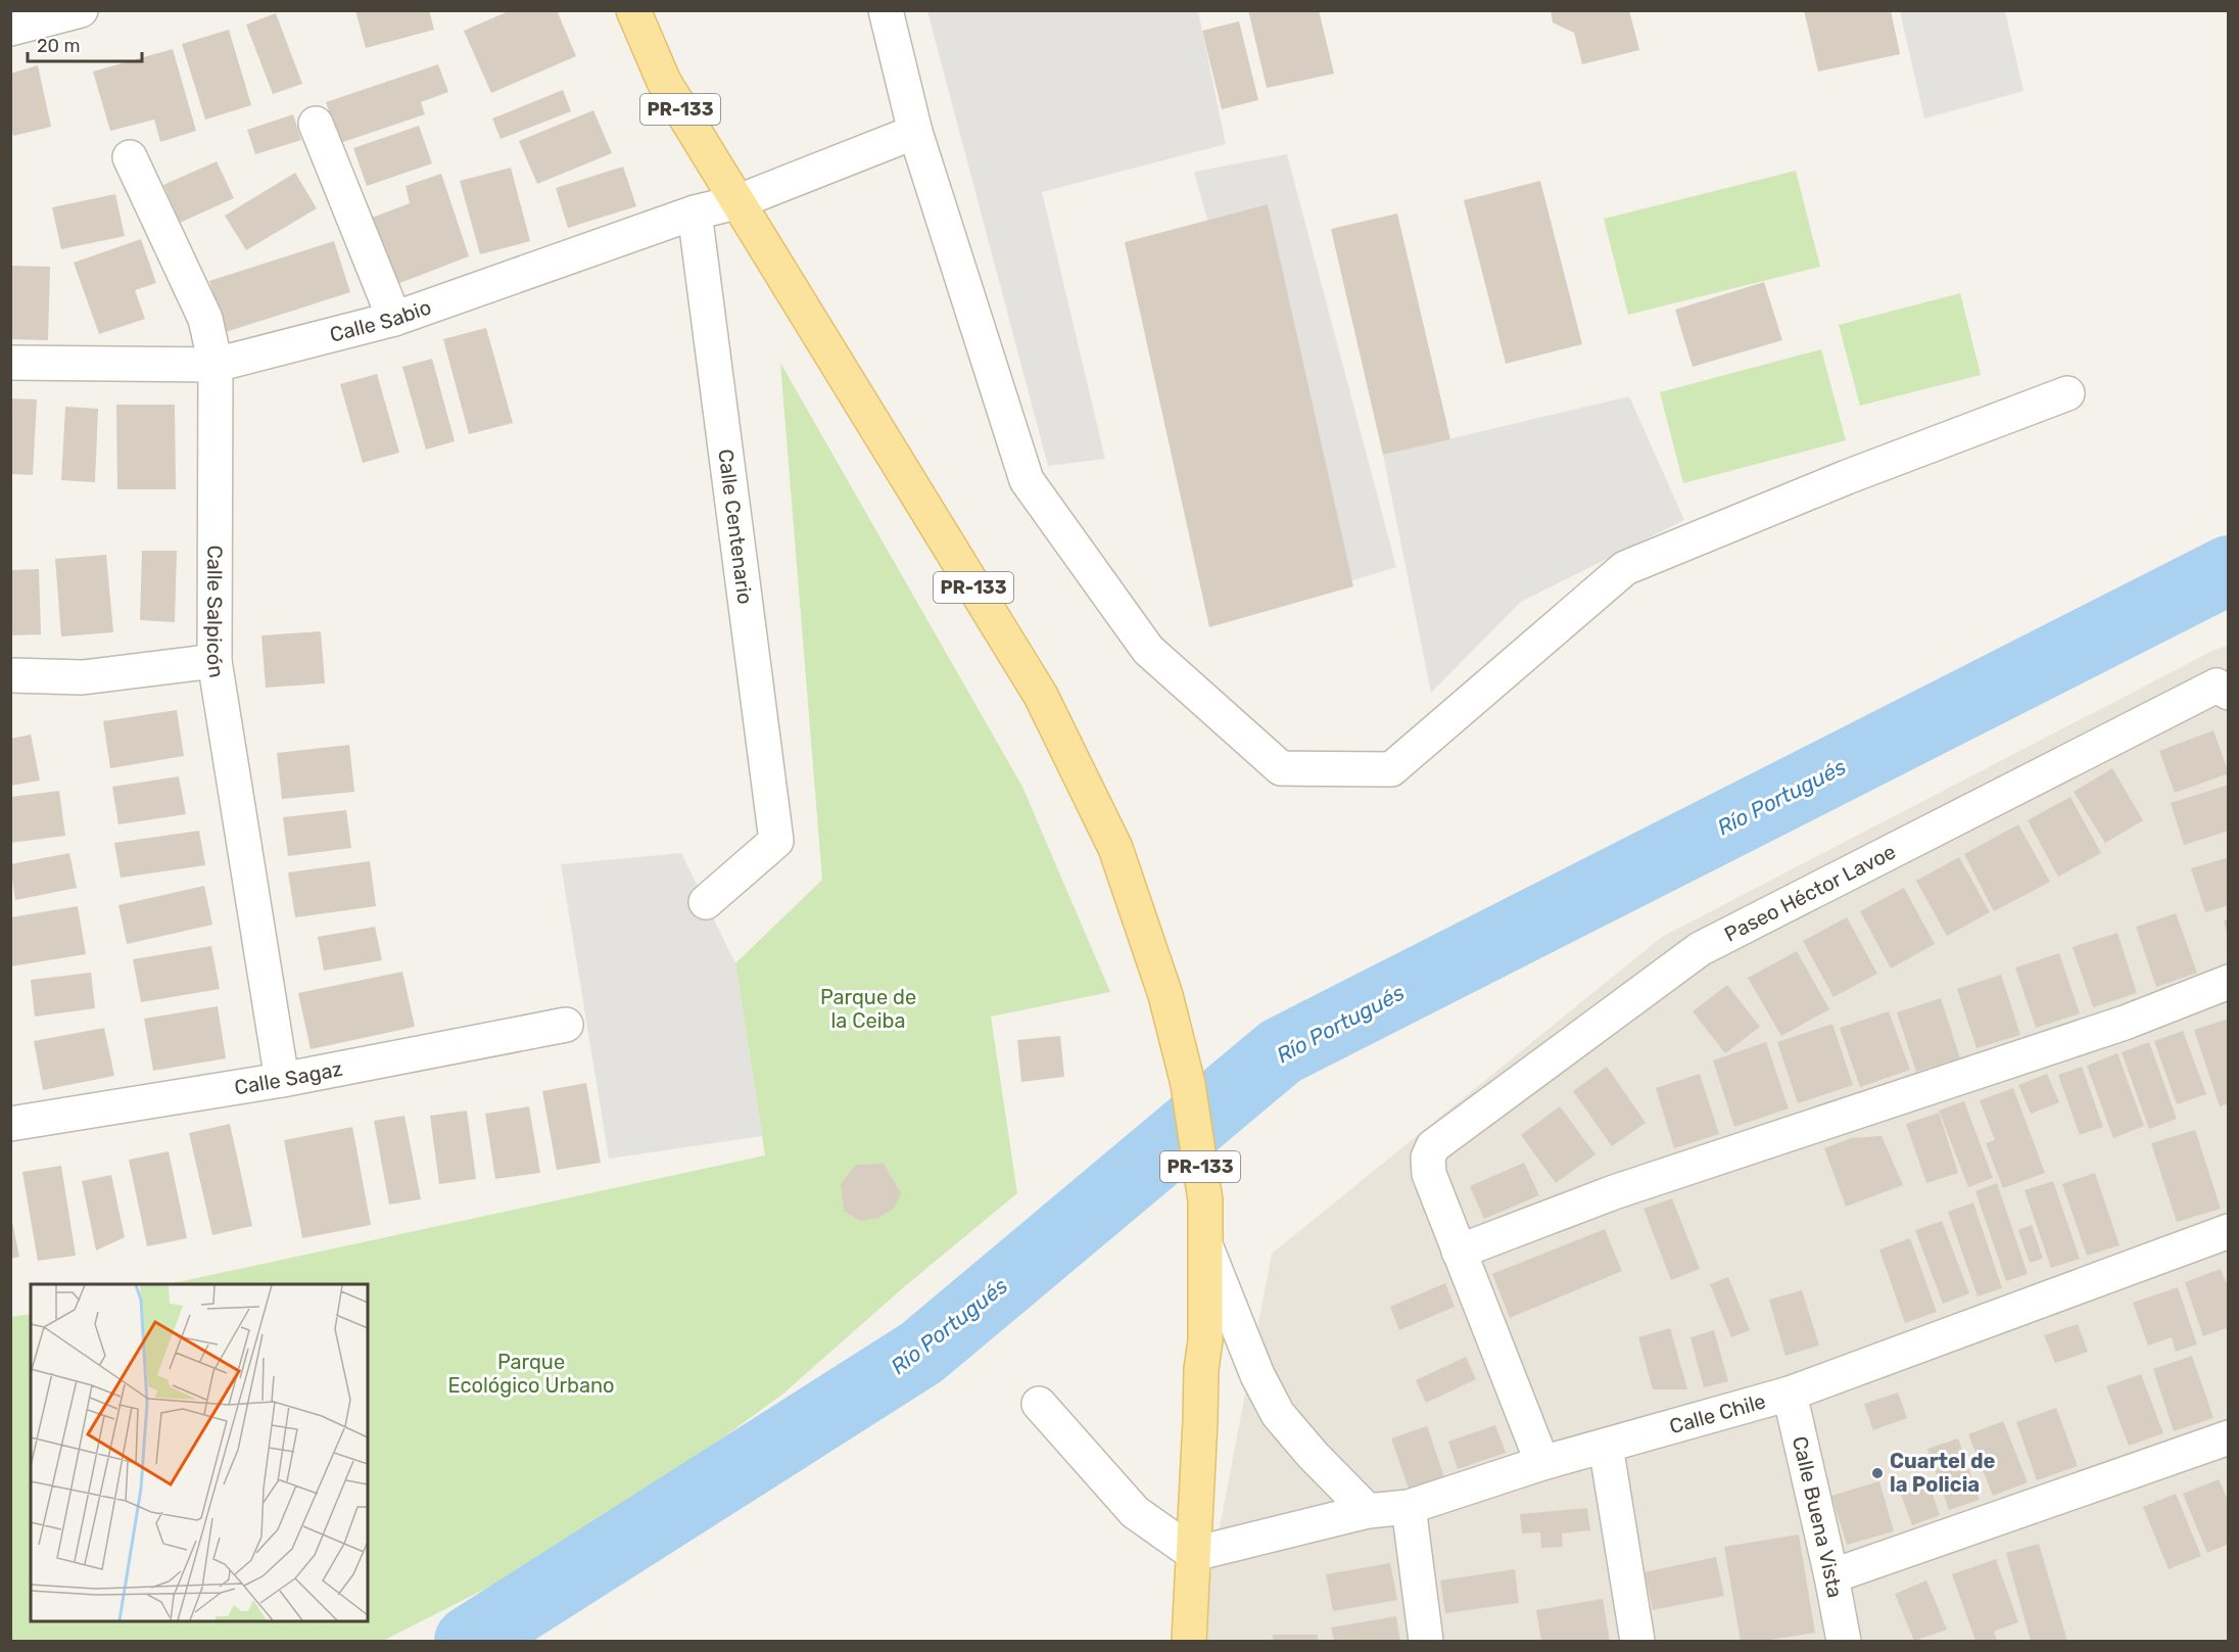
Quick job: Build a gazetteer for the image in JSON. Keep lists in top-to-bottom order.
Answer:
{
  "streets": {
    "main road": ["PR-133"],
    "street": [
      "Calle Sabio",
      "Calle Centenario",
      "Calle Salpicón",
      "Paseo Héctor Lavoe",
      "Calle Sagaz",
      "Calle Chile",
      "Calle Buena Vista"
    ]
  },
  "crossings": [
    ["PR-133", "Calle Sabio"],
    ["PR-133", "Calle Chile"],
    ["Calle Sabio", "Calle Centenario"],
    ["Calle Sabio", "Calle Salpicón"],
    ["Calle Salpicón", "Calle Sagaz"],
    ["Calle Chile", "Calle Buena Vista"]
  ],
  "water": ["Río Portugués"],
  "parks": ["Parque de la Ceiba", "Parque Ecológico Urbano"],
  "places": ["Cuartel de la Policia"],
  "scale_bar": "20 m"
}
